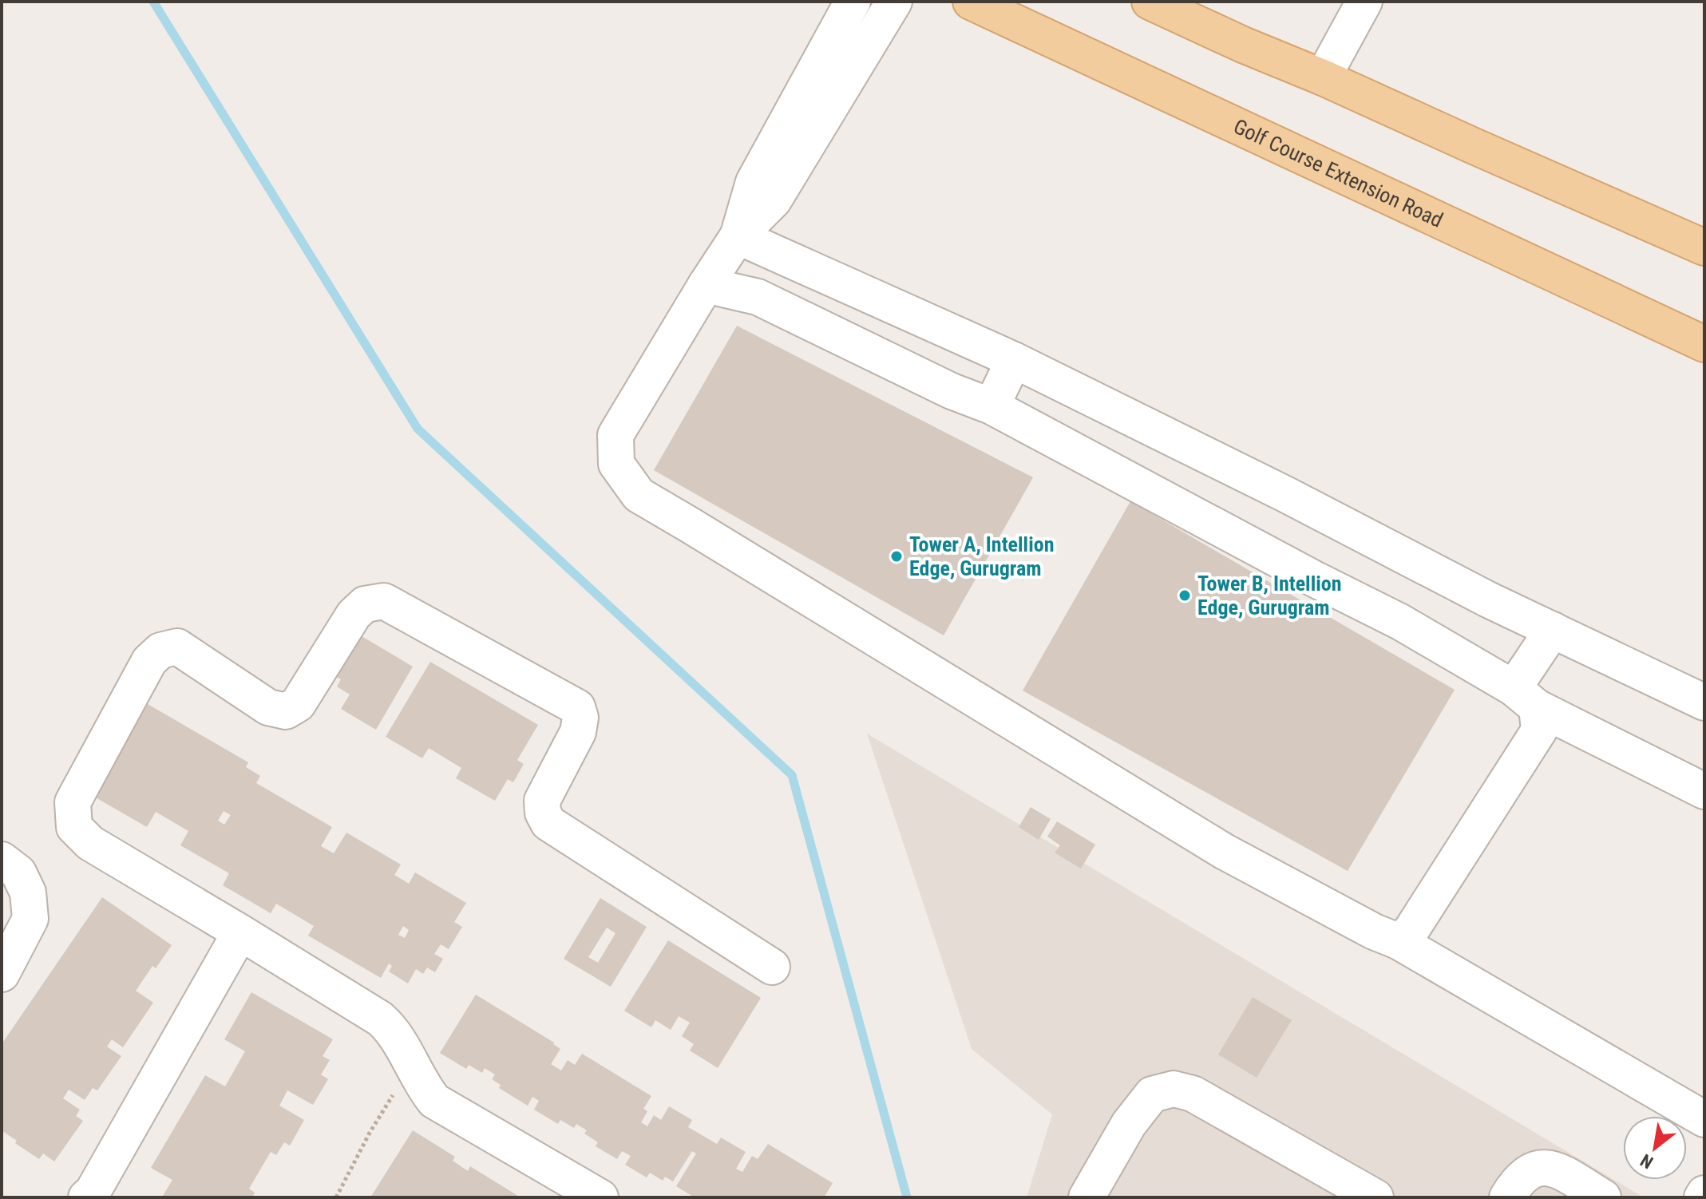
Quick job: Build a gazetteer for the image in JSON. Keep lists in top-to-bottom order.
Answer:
{
  "streets": {
    "main road": ["Golf Course Extension Road"]
  },
  "places": ["Tower A, Intellion Edge, Gurugram", "Tower B, Intellion Edge, Gurugram"],
  "north": "bottom left"
}
